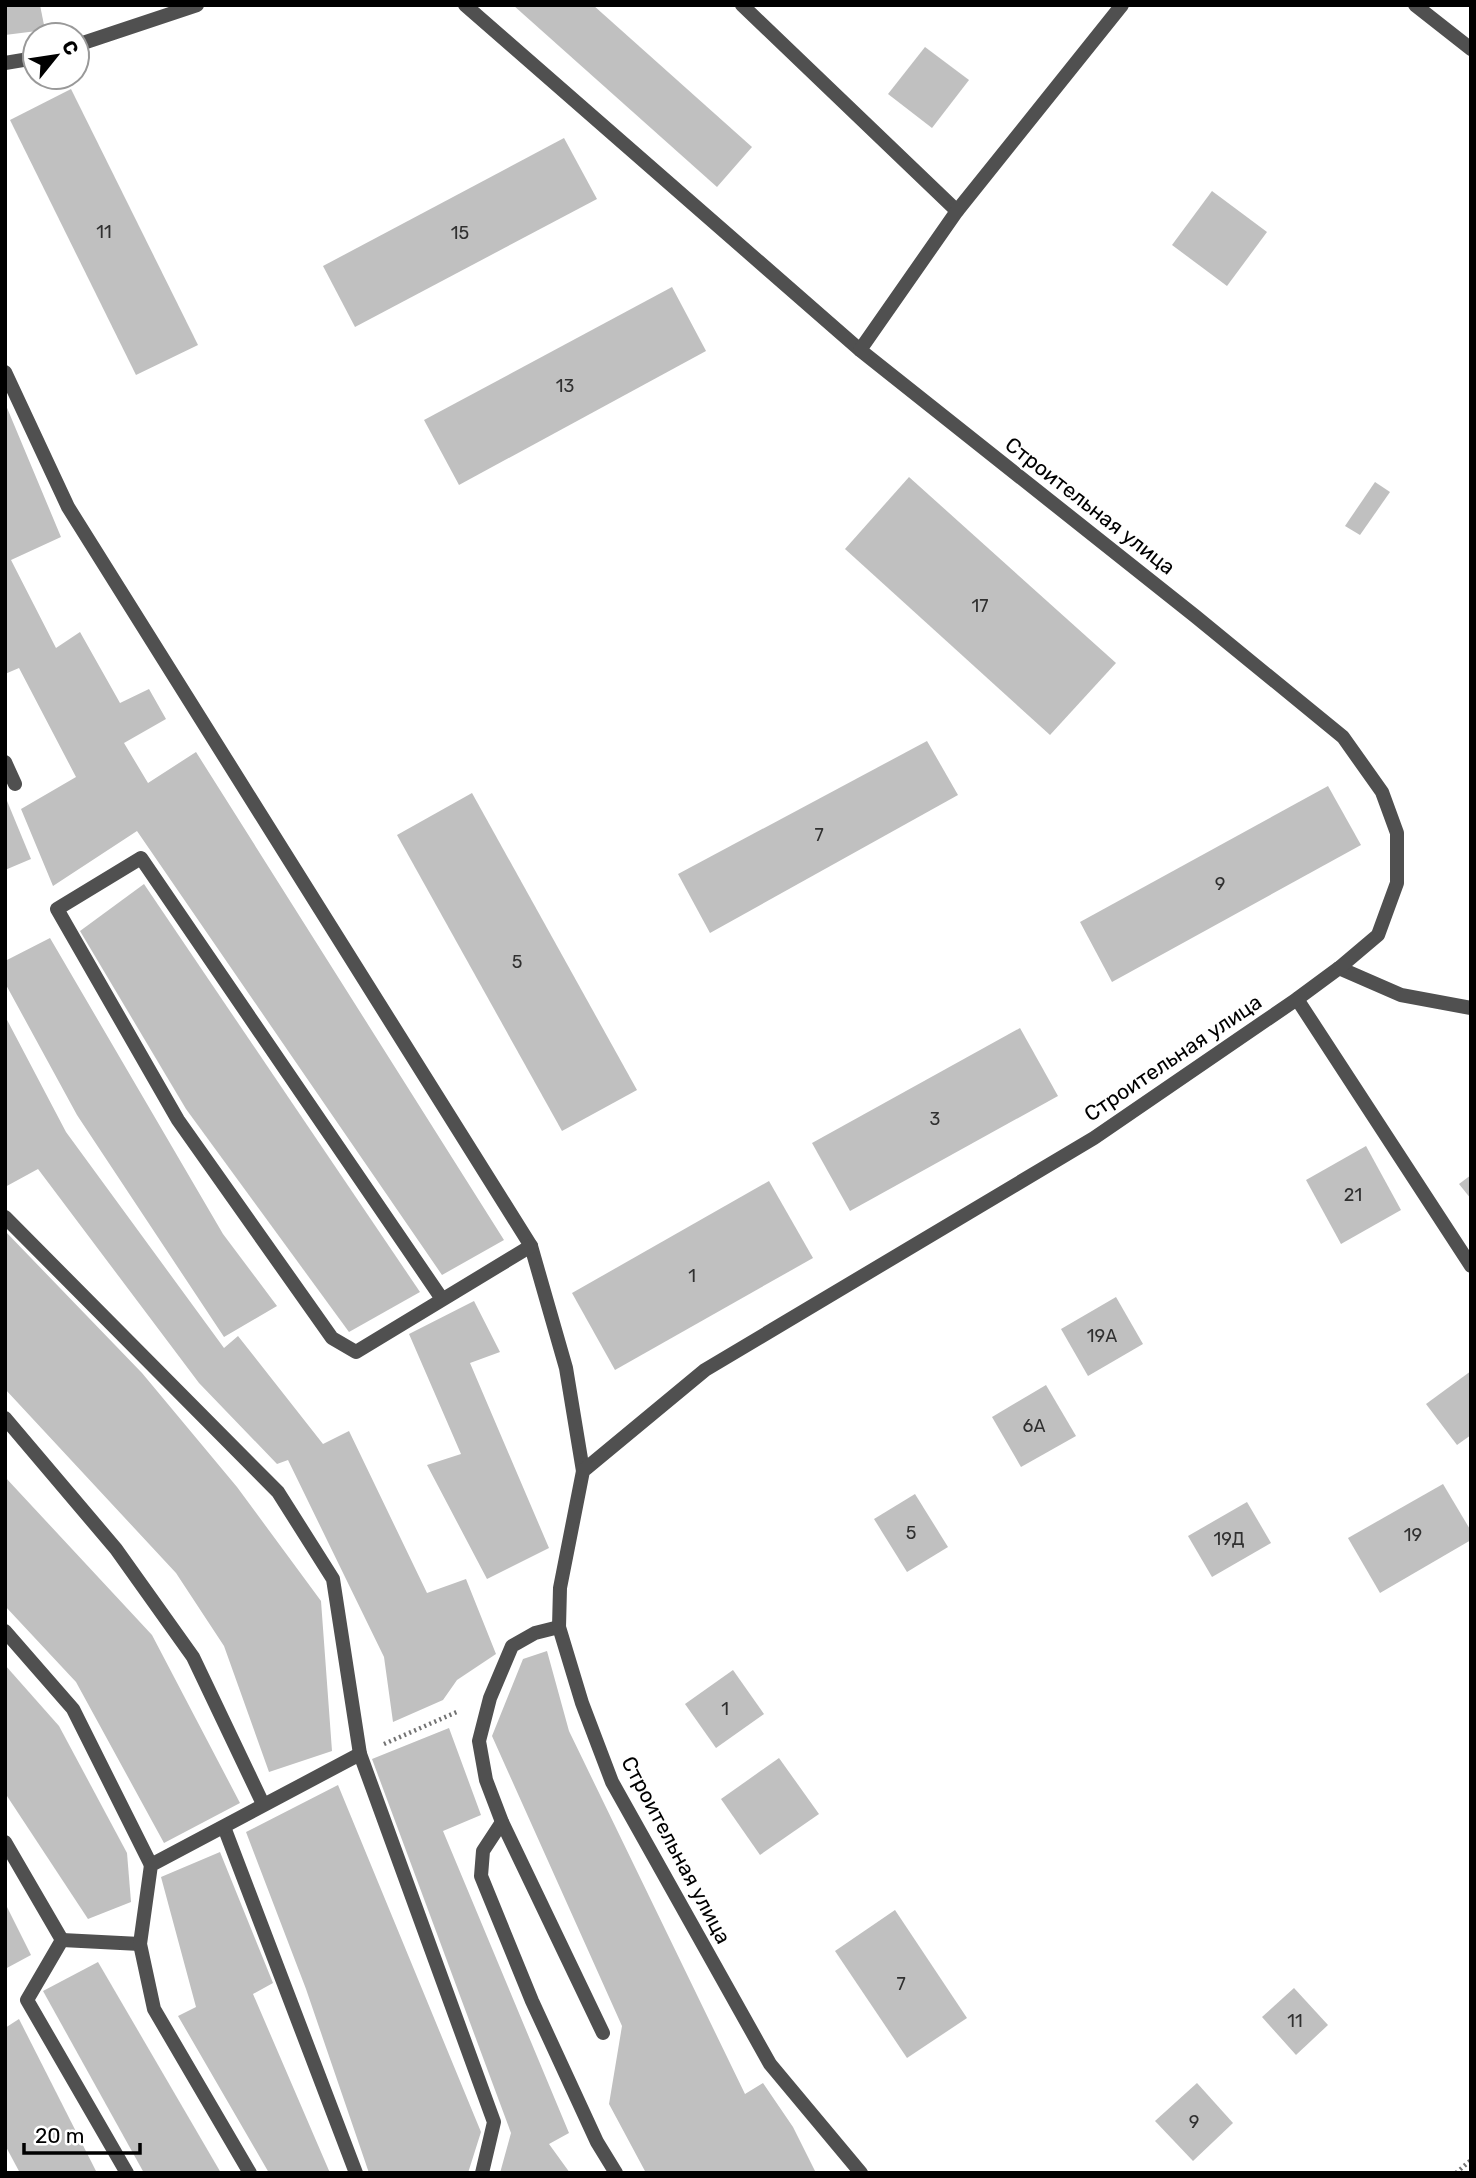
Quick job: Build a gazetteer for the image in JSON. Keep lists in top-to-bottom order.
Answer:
{
  "streets": {
    "street": ["Строительная улица"]
  },
  "house_numbers": [
    "11",
    "15",
    "13",
    "17",
    "7",
    "9",
    "5",
    "3",
    "21",
    "1",
    "19А",
    "6А",
    "5",
    "19",
    "19Д",
    "1",
    "7",
    "11",
    "9"
  ],
  "scale_bar": "20 m",
  "north": "top right"
}
